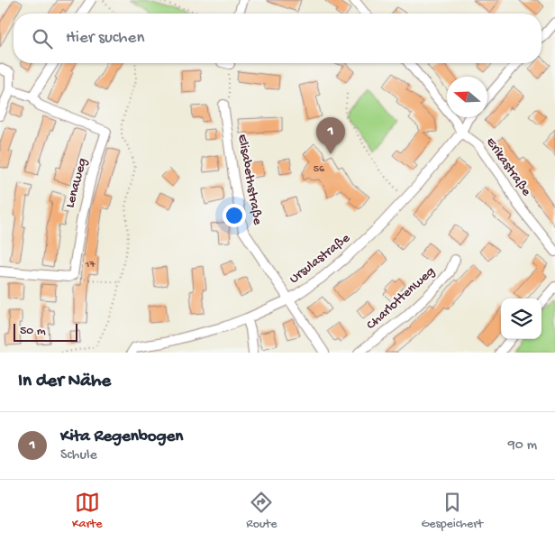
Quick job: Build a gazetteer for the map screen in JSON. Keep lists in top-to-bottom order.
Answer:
{
  "streets": {
    "street": [
      "Erikastraße",
      "Elisabethstraße",
      "Lenaweg",
      "Ursulastraße",
      "Charlottenweg"
    ]
  },
  "crossings": [
    ["Erikastraße", "Ursulastraße"],
    ["Elisabethstraße", "Ursulastraße"]
  ],
  "house_numbers": ["56", "17"],
  "scale_bar": "50 m",
  "north": "left",
  "page": {
    "search": "Hier suchen",
    "pins": "1",
    "scale": "50 m",
    "heading": "In der Nähe",
    "list": [
      {
        "mark": "1",
        "name": "Kita Regenbogen",
        "note": "Schule",
        "value": "90 m"
      }
    ],
    "nav": ["Karte", "Route", "Gespeichert"]
  }
}
